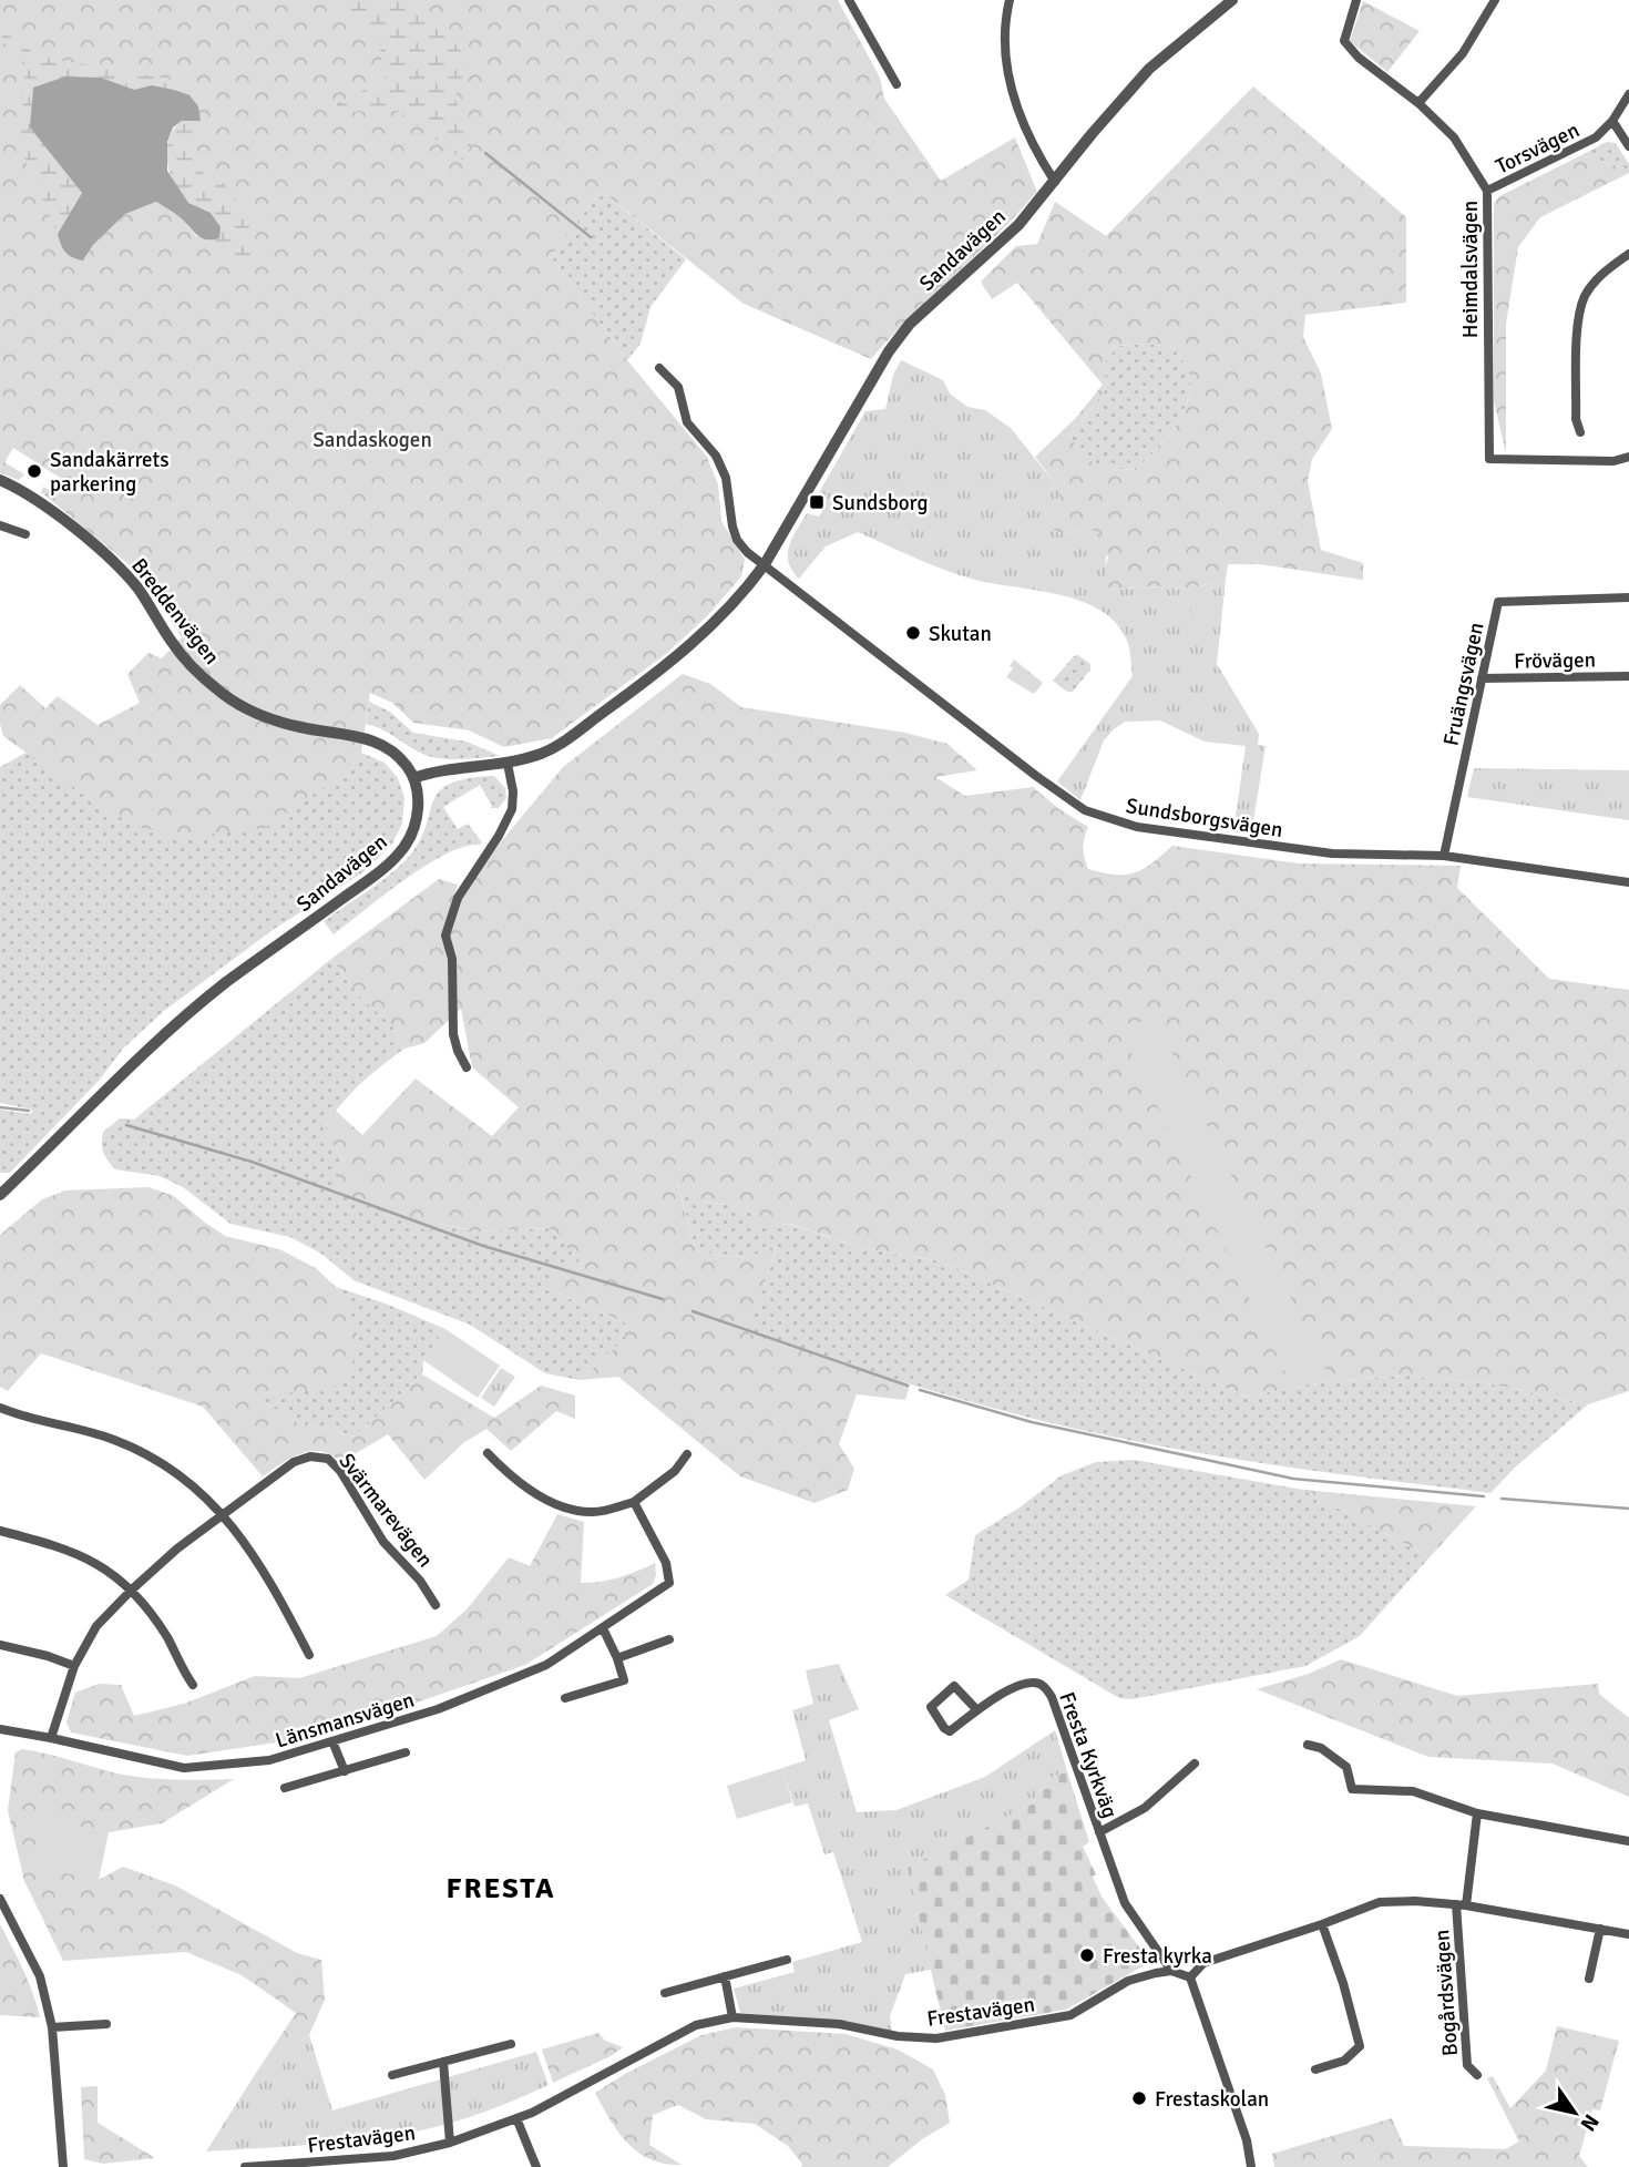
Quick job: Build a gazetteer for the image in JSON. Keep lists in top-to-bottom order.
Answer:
{
  "streets": {
    "street": [
      "Torsvägen",
      "Sandavägen",
      "Heimdalsvägen",
      "Breddenvägen",
      "Frövägen",
      "Fruängsvägen",
      "Sundsborgsvägen",
      "Svärmarevägen",
      "Länsmansvägen",
      "Fresta Kyrkväg",
      "Bogårdsvägen",
      "Frestavägen"
    ]
  },
  "crossings": [
    ["Torsvägen", "Heimdalsvägen"],
    ["Sandavägen", "Breddenvägen"],
    ["Sandavägen", "Sundsborgsvägen"],
    ["Frövägen", "Fruängsvägen"],
    ["Fruängsvägen", "Sundsborgsvägen"],
    ["Svärmarevägen", "Länsmansvägen"],
    ["Fresta Kyrkväg", "Frestavägen"]
  ],
  "districts": ["FRESTA"],
  "parks": ["Sandaskogen"],
  "places": {
    "other": [
      "Sandakärrets parkering",
      "Skutan",
      "Fresta kyrka",
      "Frestaskolan"
    ],
    "transit": ["Sundsborg"]
  },
  "north": "bottom right"
}
